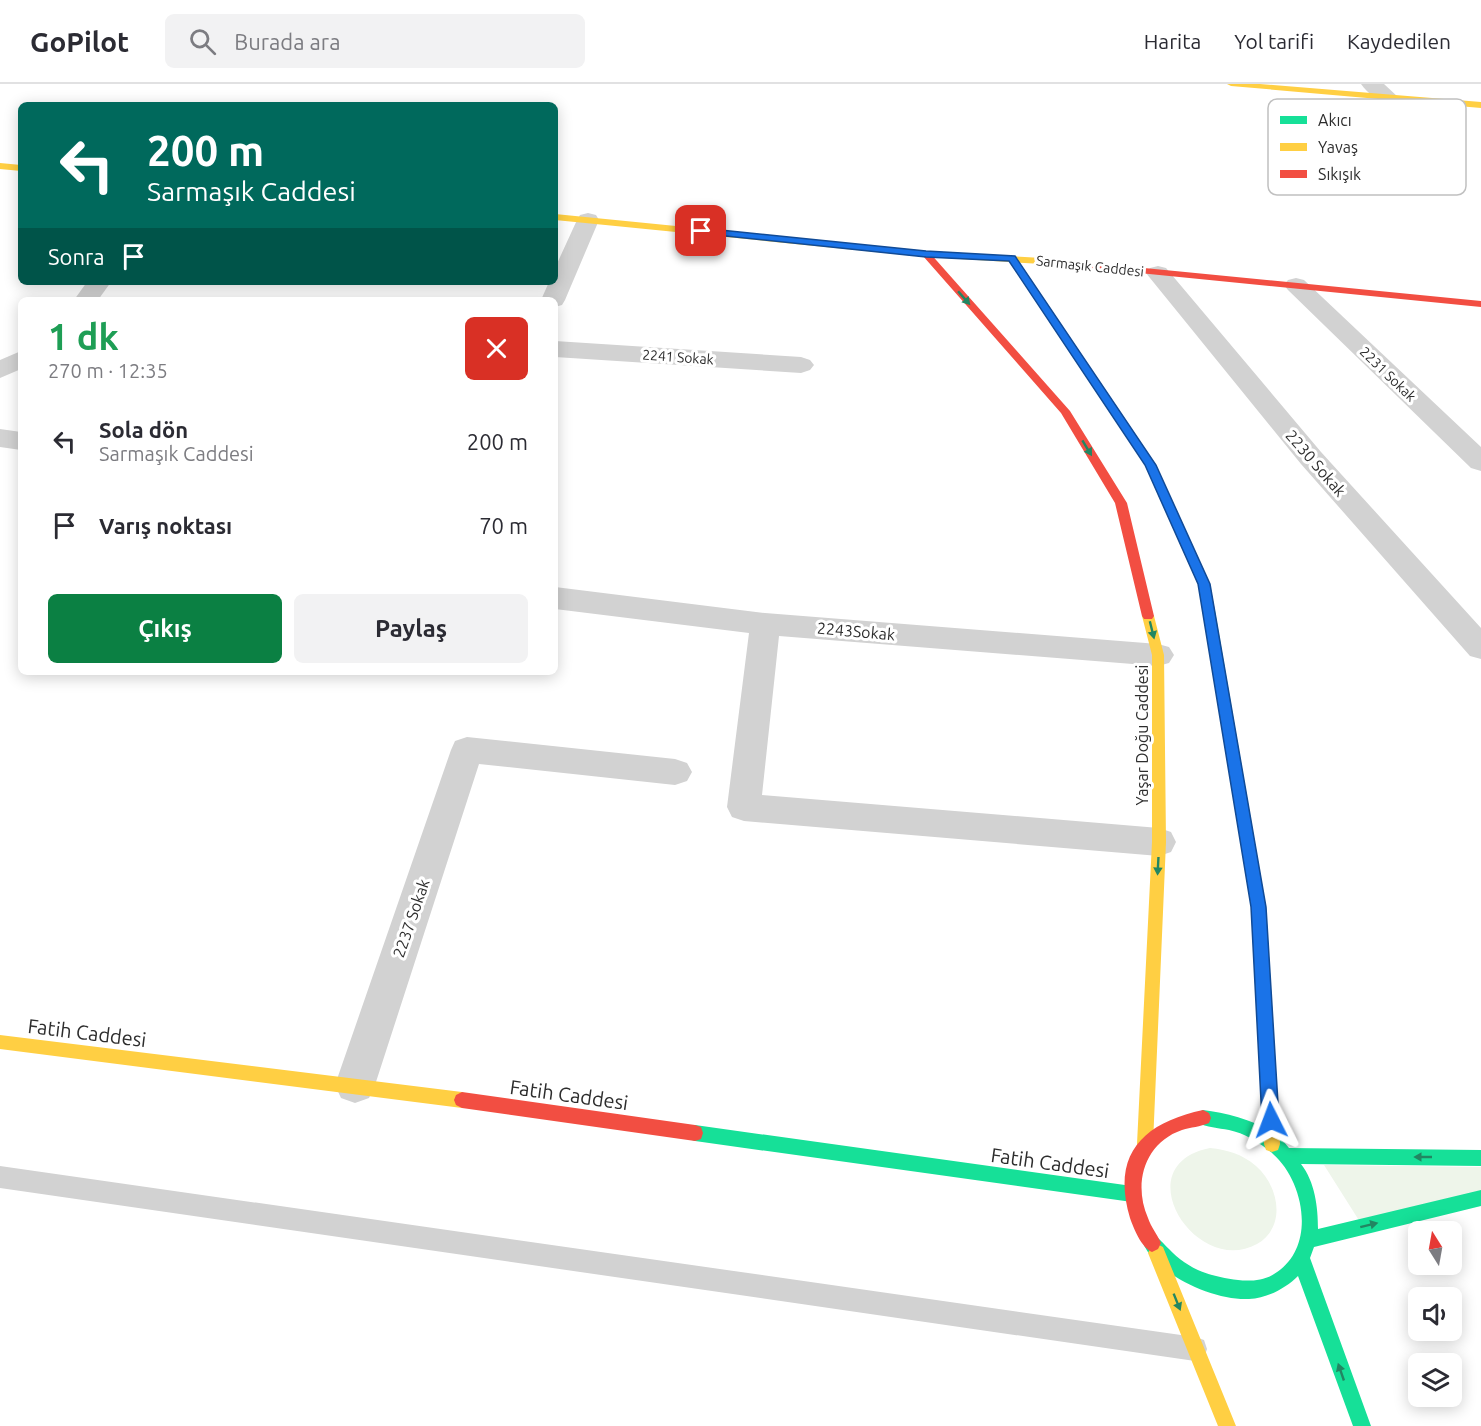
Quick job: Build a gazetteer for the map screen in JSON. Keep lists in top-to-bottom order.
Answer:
{
  "streets": {
    "main road": ["Sarmaşık Caddesi", "Yaşar Doğu Caddesi", "Fatih Caddesi"],
    "street": [
      "2241 Sokak",
      "2231 Sokak",
      "2230 Sokak",
      "2243Sokak",
      "2237 Sokak"
    ]
  },
  "crossings": [
    ["Sarmaşık Caddesi", "2231 Sokak"],
    ["Sarmaşık Caddesi", "2230 Sokak"],
    ["Sarmaşık Caddesi", "Yaşar Doğu Caddesi"],
    ["2243Sokak", "Yaşar Doğu Caddesi"],
    ["Yaşar Doğu Caddesi", "Fatih Caddesi"],
    ["2237 Sokak", "Fatih Caddesi"]
  ],
  "legend": ["Akıcı", "Yavaş", "Sıkışık"],
  "north": "top",
  "page": {
    "header": "GoPilot",
    "search": "Burada ara",
    "nav": ["Harita", "Yol tarifi", "Kaydedilen"],
    "turn": ["200 m", "Sarmaşık Caddesi"],
    "then": "Sonra",
    "heading": ["1 dk", "270 m · 12:35"],
    "list": [
      {
        "name": "Sola dön",
        "note": "Sarmaşık Caddesi",
        "value": "200 m"
      },
      {
        "name": "Varış noktası",
        "value": "70 m"
      }
    ],
    "buttons": ["Çıkış", "Paylaş"]
  }
}
